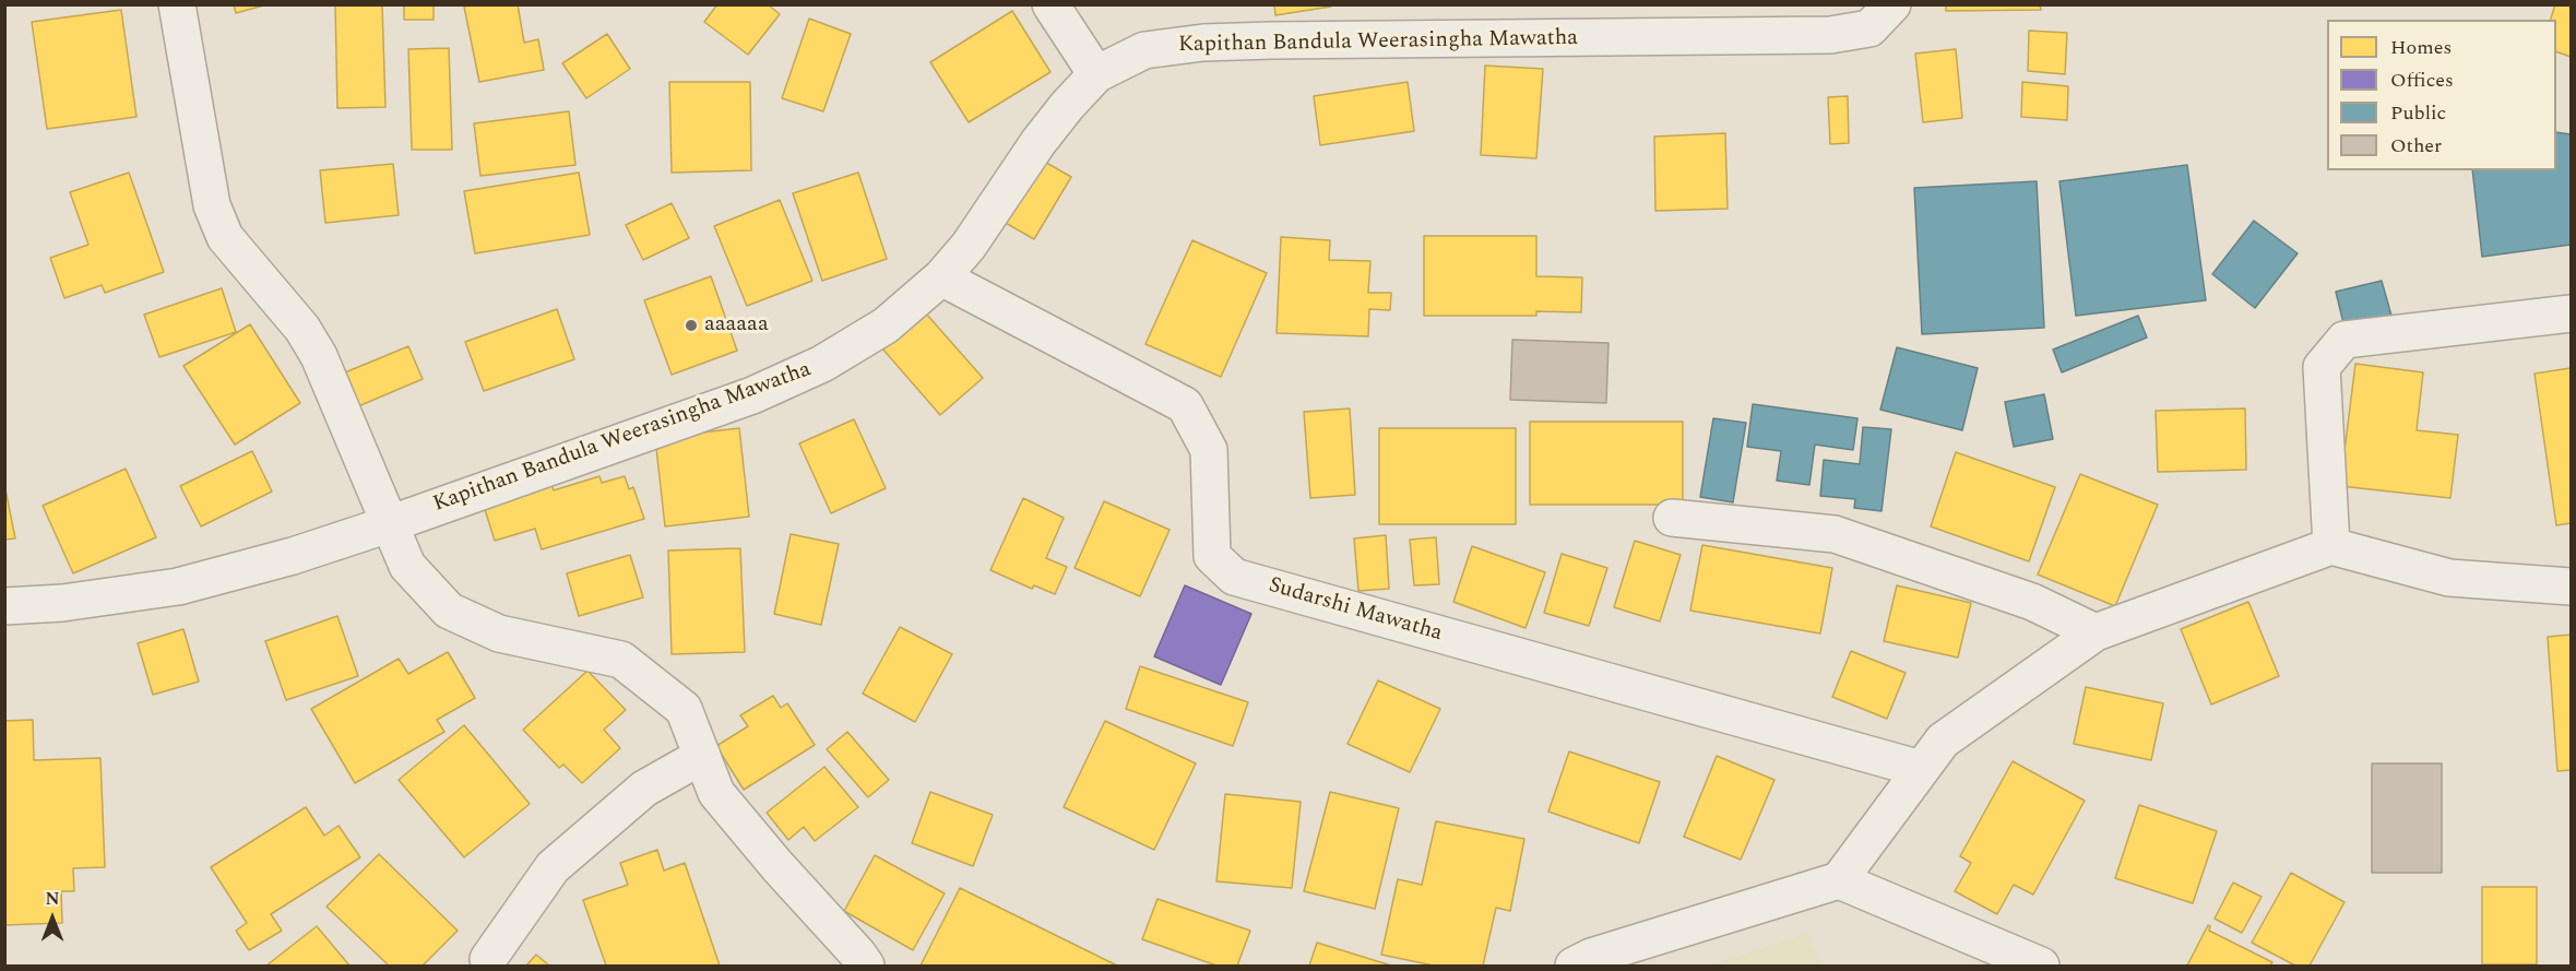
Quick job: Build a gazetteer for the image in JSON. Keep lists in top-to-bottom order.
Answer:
{
  "streets": {
    "street": ["Kapithan Bandula Weerasingha Mawatha", "Sudarshi Mawatha"]
  },
  "crossings": [
    ["Kapithan Bandula Weerasingha Mawatha", "Sudarshi Mawatha"]
  ],
  "places": ["aaaaaa"],
  "legend": [
    "Homes",
    "Offices",
    "Public",
    "Other"
  ],
  "north": "top"
}
